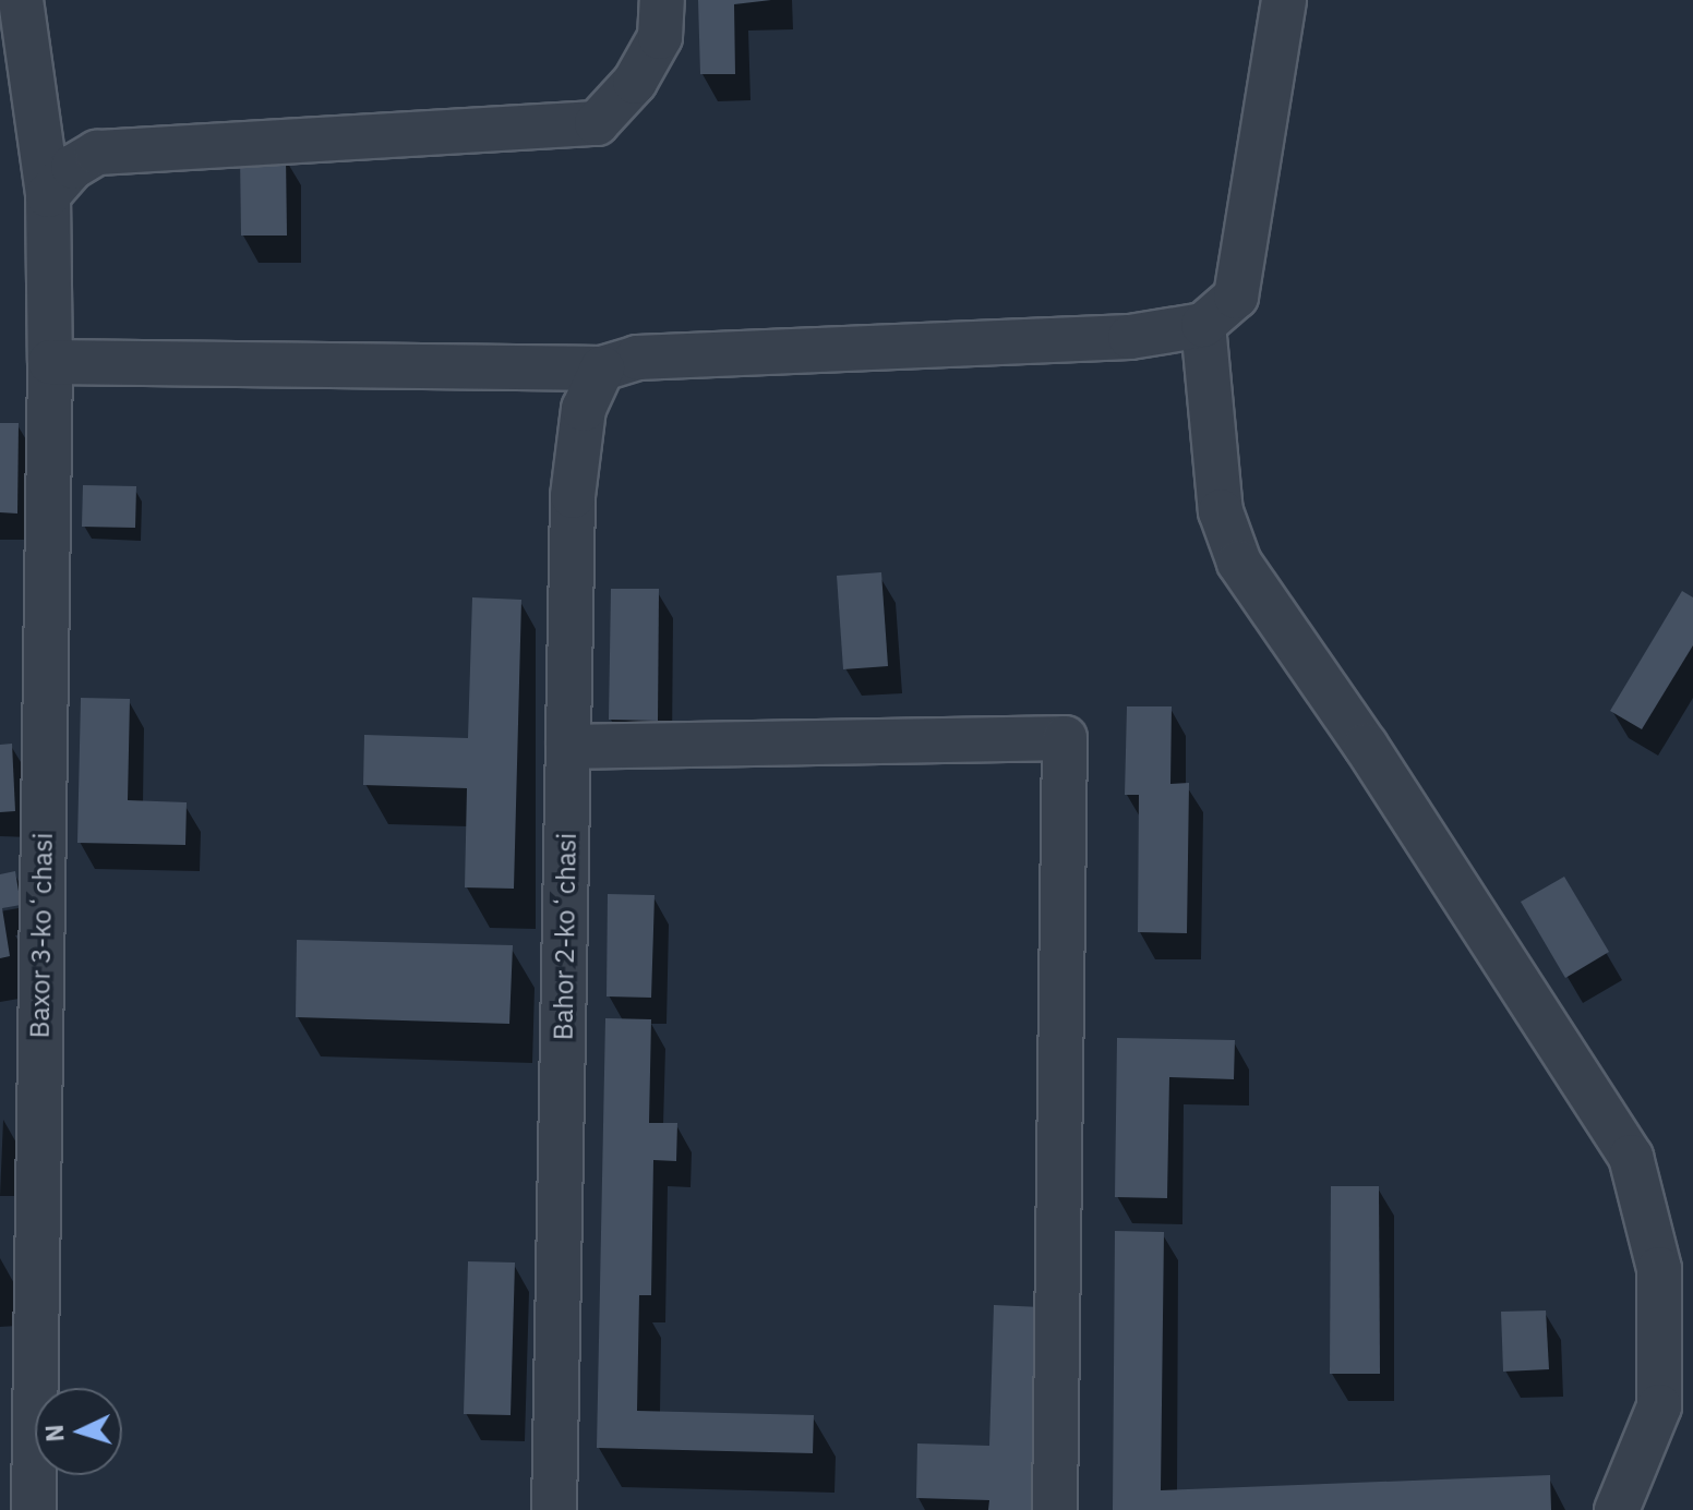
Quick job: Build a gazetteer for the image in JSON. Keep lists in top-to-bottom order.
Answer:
{
  "streets": {
    "street": ["Baxor 3-koʻchasi", "Bahor 2-koʻchasi"]
  },
  "north": "left"
}
